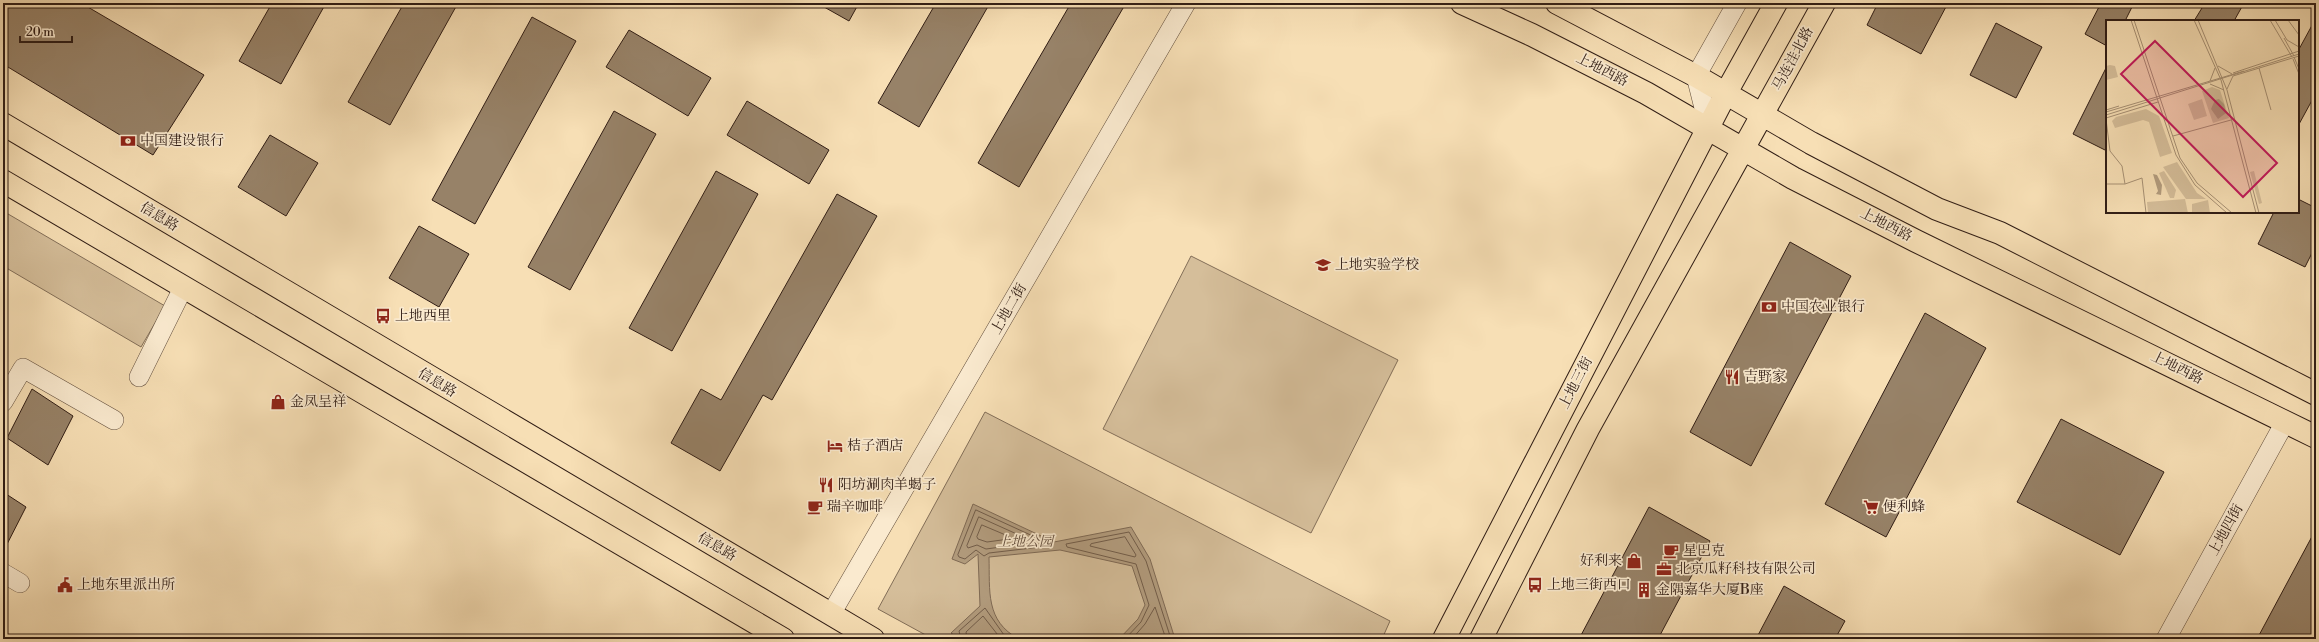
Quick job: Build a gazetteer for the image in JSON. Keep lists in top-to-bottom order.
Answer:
{
  "streets": {
    "main road": [
      "马连洼北路",
      "上地西路",
      "信息路",
      "上地三街"
    ],
    "street": ["上地二街", "上地四街"]
  },
  "crossings": [
    ["马连洼北路", "上地西路"],
    ["上地西路", "上地三街"],
    ["上地西路", "上地四街"],
    ["信息路", "上地二街"]
  ],
  "parks": ["上地公园"],
  "places": {
    "bank": ["中国建设银行", "中国农业银行"],
    "school or university": ["上地实验学校"],
    "bus stop": ["上地西里", "上地三街西口"],
    "restaurant": ["吉野家", "阳坊涮肉羊蝎子"],
    "shop": ["金凤呈祥", "好利来"],
    "hotel": ["桔子酒店"],
    "cafe": ["瑞辛咖啡", "星巴克"],
    "supermarket": ["便利蜂"],
    "office": ["北京瓜籽科技有限公司"],
    "public building": ["上地东里派出所"],
    "building": ["金隅嘉华大厦B座"]
  },
  "scale_bar": "20 m"
}
